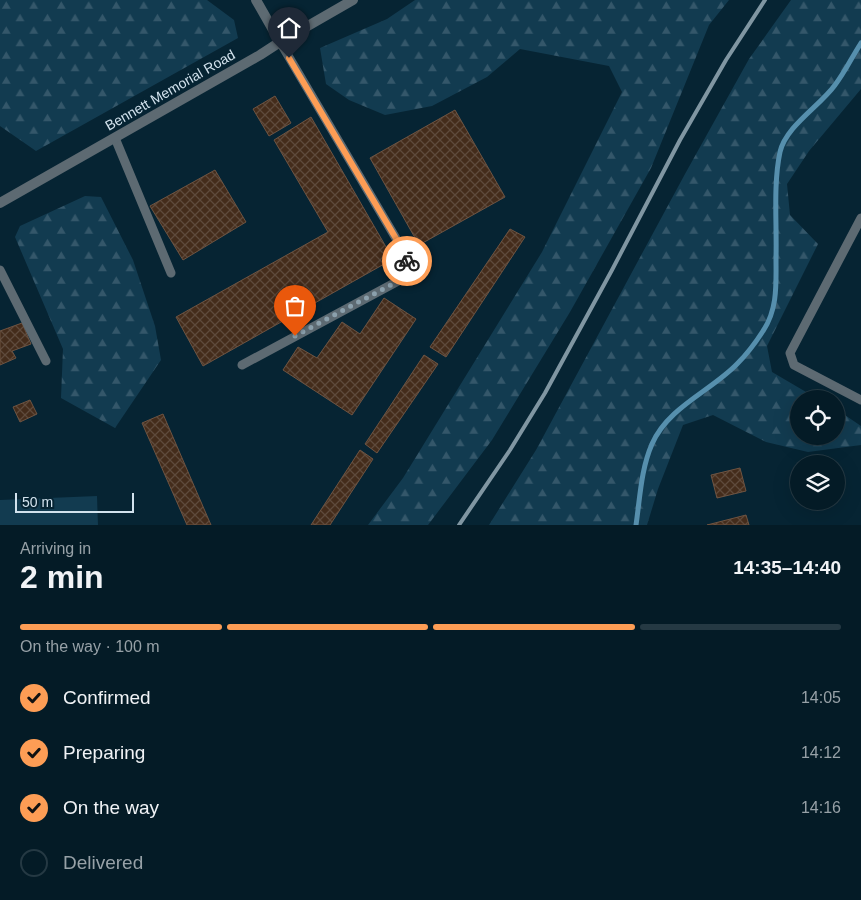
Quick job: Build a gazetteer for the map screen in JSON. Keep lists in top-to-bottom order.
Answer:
{
  "streets": {
    "street": ["Bennett Memorial Road"]
  },
  "scale_bar": "50 m",
  "page": {
    "scale": "50 m",
    "heading": ["2 min", "Arriving in", "14:35–14:40"],
    "bar": "On the way · 100 m",
    "list": [
      ["Confirmed", "14:05"],
      ["Preparing", "14:12"],
      ["On the way", "14:16"],
      "Delivered"
    ]
  }
}
